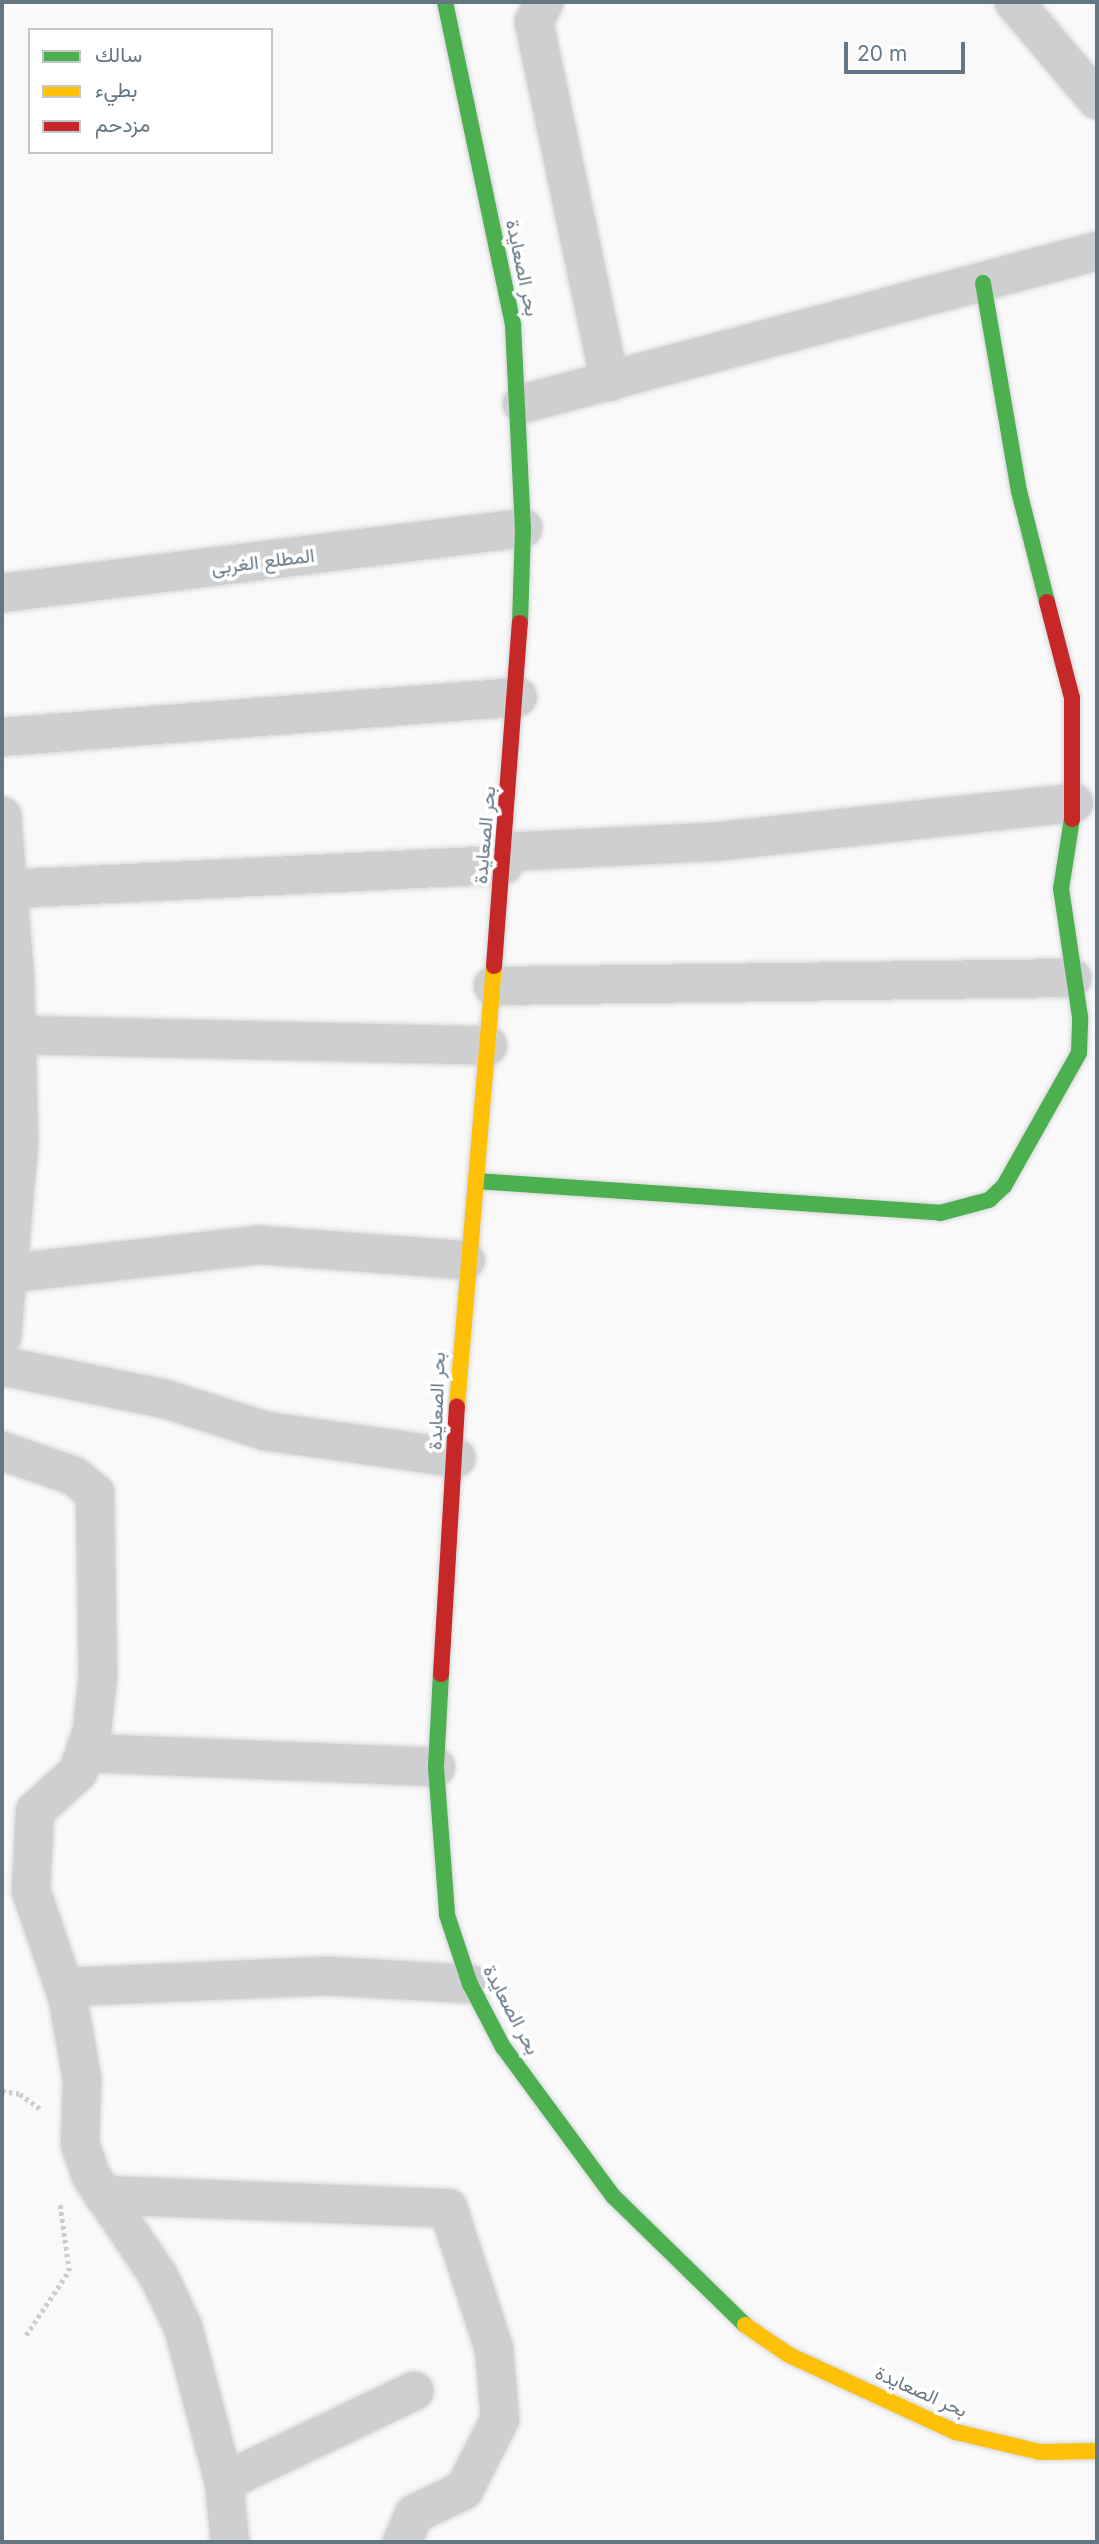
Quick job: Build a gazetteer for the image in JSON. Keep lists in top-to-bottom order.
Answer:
{
  "streets": {
    "street": ["بحر الصعايدة", "المطلع الغربى"]
  },
  "crossings": [
    ["بحر الصعايدة", "المطلع الغربى"]
  ],
  "legend": ["سالك", "بطيء", "مزدحم"],
  "scale_bar": "20 m"
}
